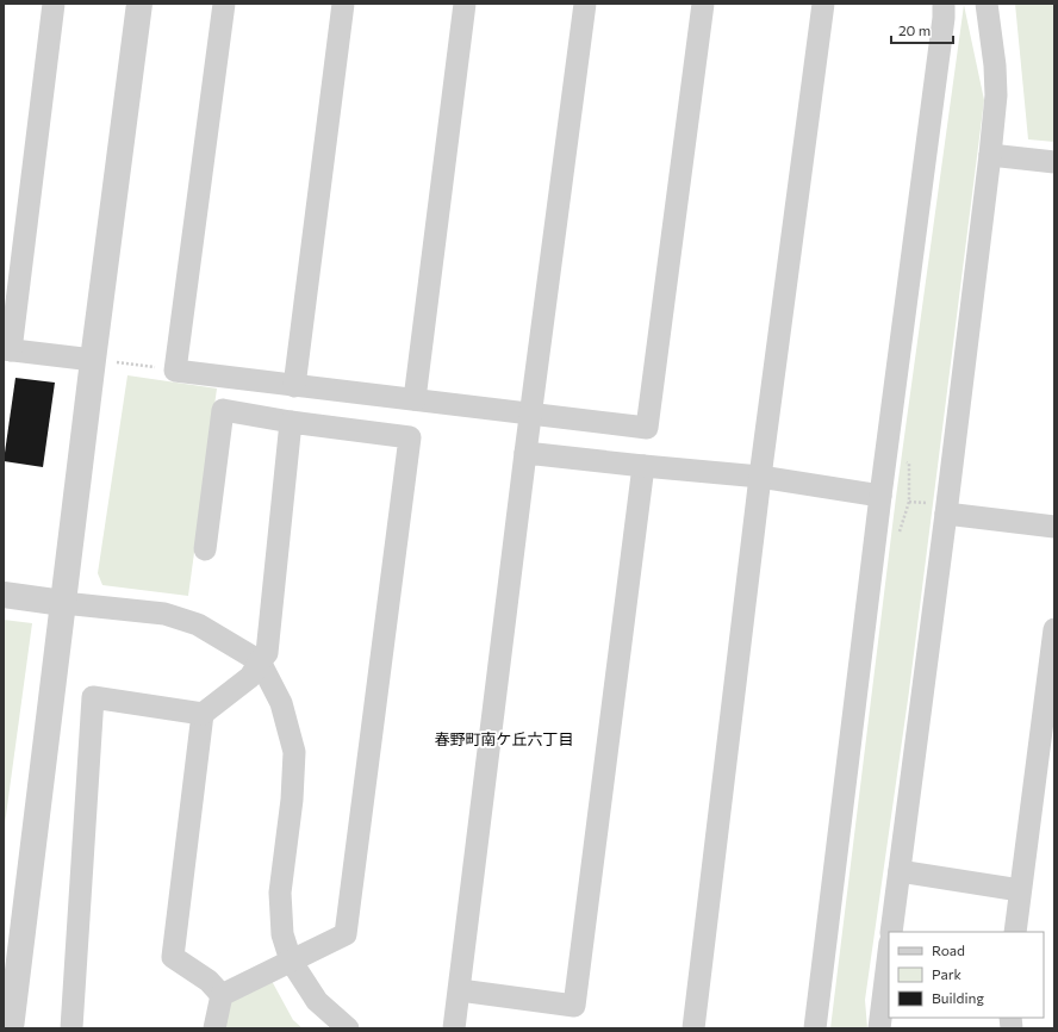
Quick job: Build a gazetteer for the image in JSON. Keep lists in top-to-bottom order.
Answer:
{
  "districts": ["春野町南ケ丘六丁目"],
  "legend": ["Road", "Park", "Building"],
  "scale_bar": "20 m"
}
